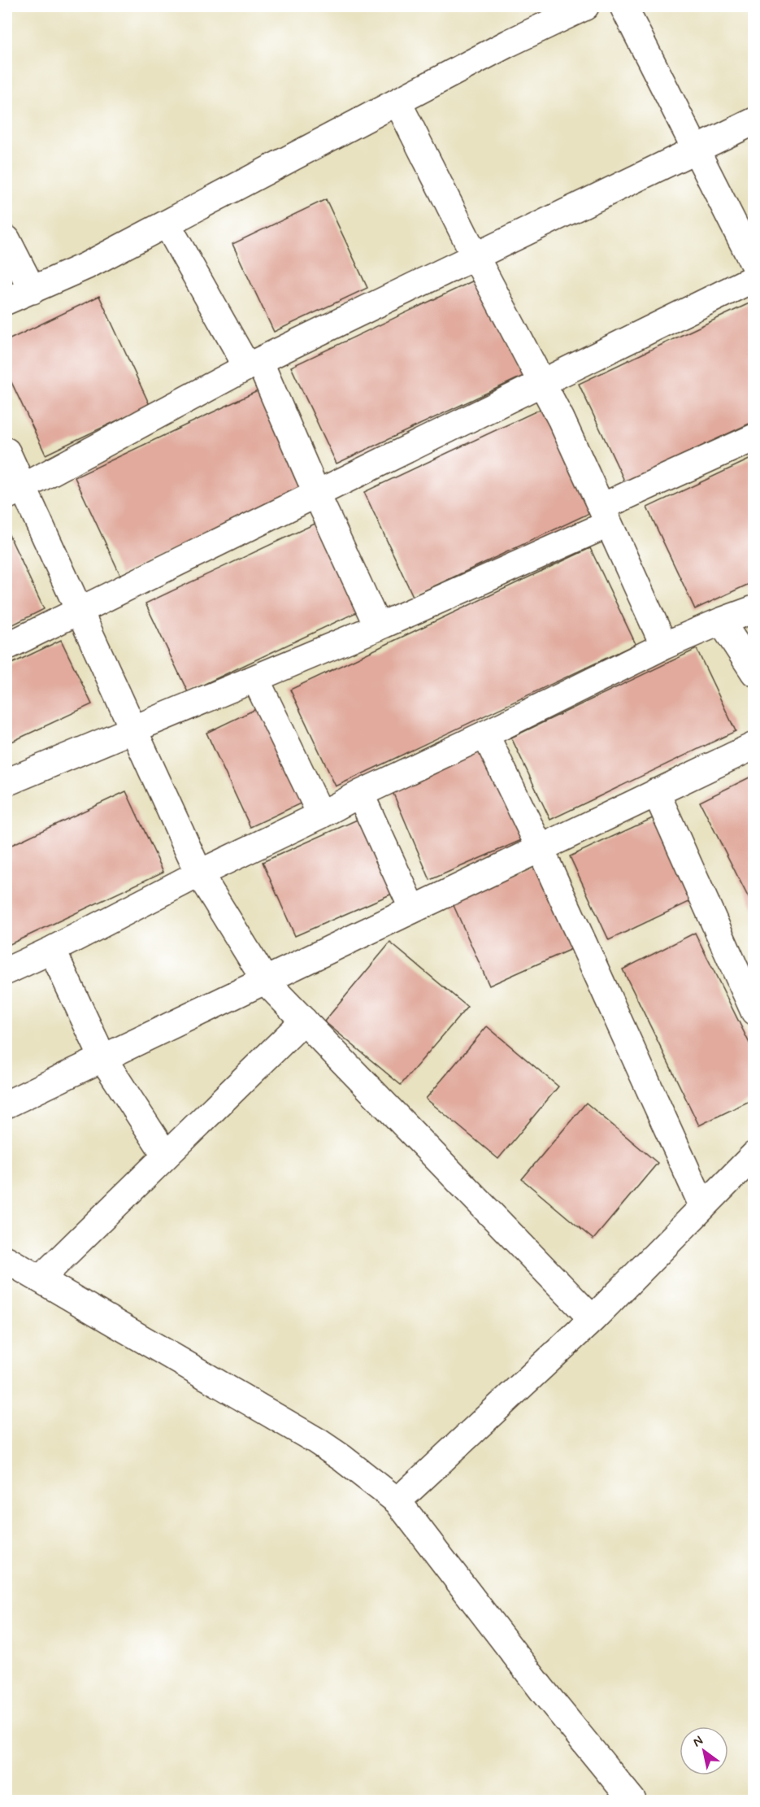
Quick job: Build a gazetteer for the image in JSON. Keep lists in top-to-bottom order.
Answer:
{
  "north": "top left"
}
